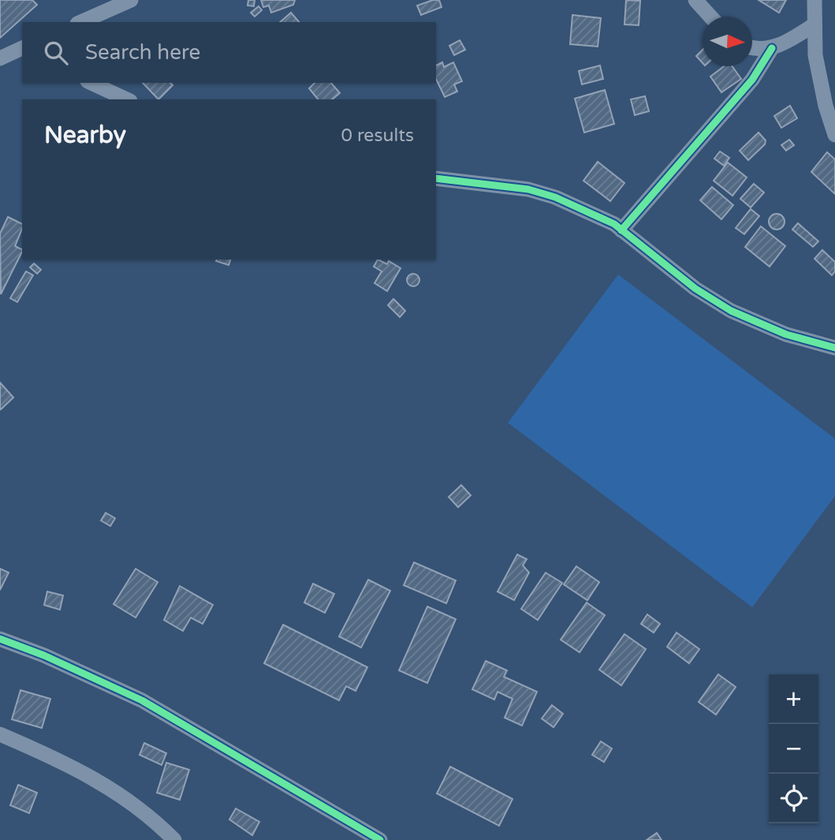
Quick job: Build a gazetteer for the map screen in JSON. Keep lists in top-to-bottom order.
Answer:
{
  "north": "right",
  "page": {
    "search": "Search here",
    "heading": ["Nearby", "0 results"],
    "map_buttons": ["+", "−"]
  }
}
